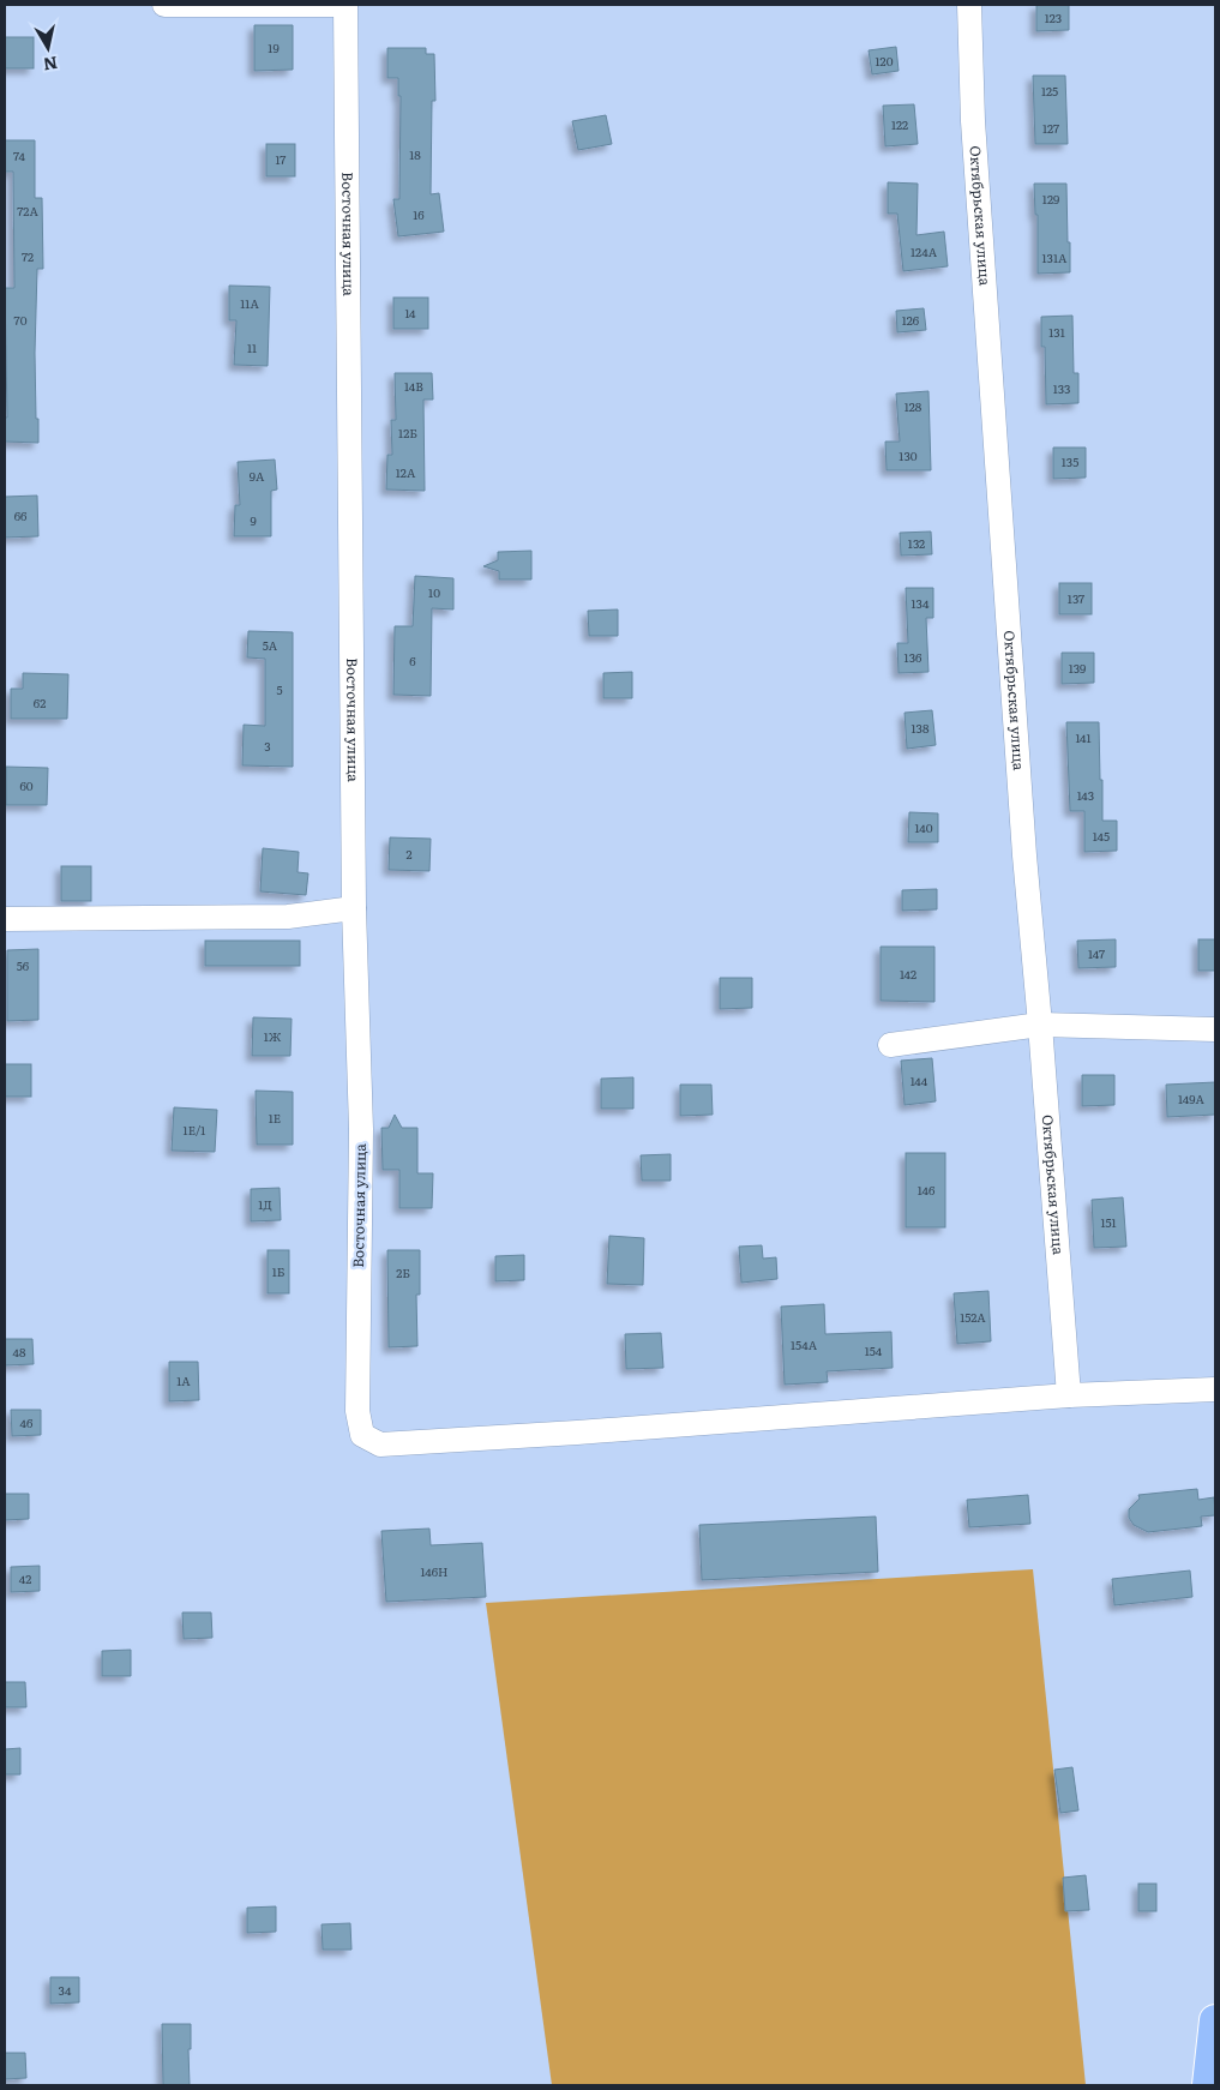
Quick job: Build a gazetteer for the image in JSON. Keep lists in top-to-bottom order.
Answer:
{
  "streets": {
    "street": ["Октябрьская улица", "Восточная улица"]
  },
  "crossings": [
    ["Октябрьская улица", "Восточная улица"]
  ],
  "house_numbers": [
    "123",
    "19",
    "120",
    "125",
    "122",
    "127",
    "18",
    "74",
    "17",
    "129",
    "72А",
    "16",
    "124А",
    "72",
    "131А",
    "11А",
    "14",
    "70",
    "126",
    "131",
    "11",
    "14В",
    "133",
    "128",
    "12Б",
    "130",
    "135",
    "12А",
    "9А",
    "66",
    "9",
    "132",
    "10",
    "137",
    "134",
    "5А",
    "136",
    "6",
    "139",
    "5",
    "62",
    "138",
    "141",
    "3",
    "60",
    "143",
    "140",
    "145",
    "2",
    "147",
    "56",
    "142",
    "1Ж",
    "144",
    "149А",
    "1Е",
    "1Е/1",
    "146",
    "1Д",
    "151",
    "1Б",
    "2Б",
    "152А",
    "154А",
    "154",
    "48",
    "1А",
    "46",
    "146Н",
    "42",
    "34"
  ],
  "north": "bottom"
}
